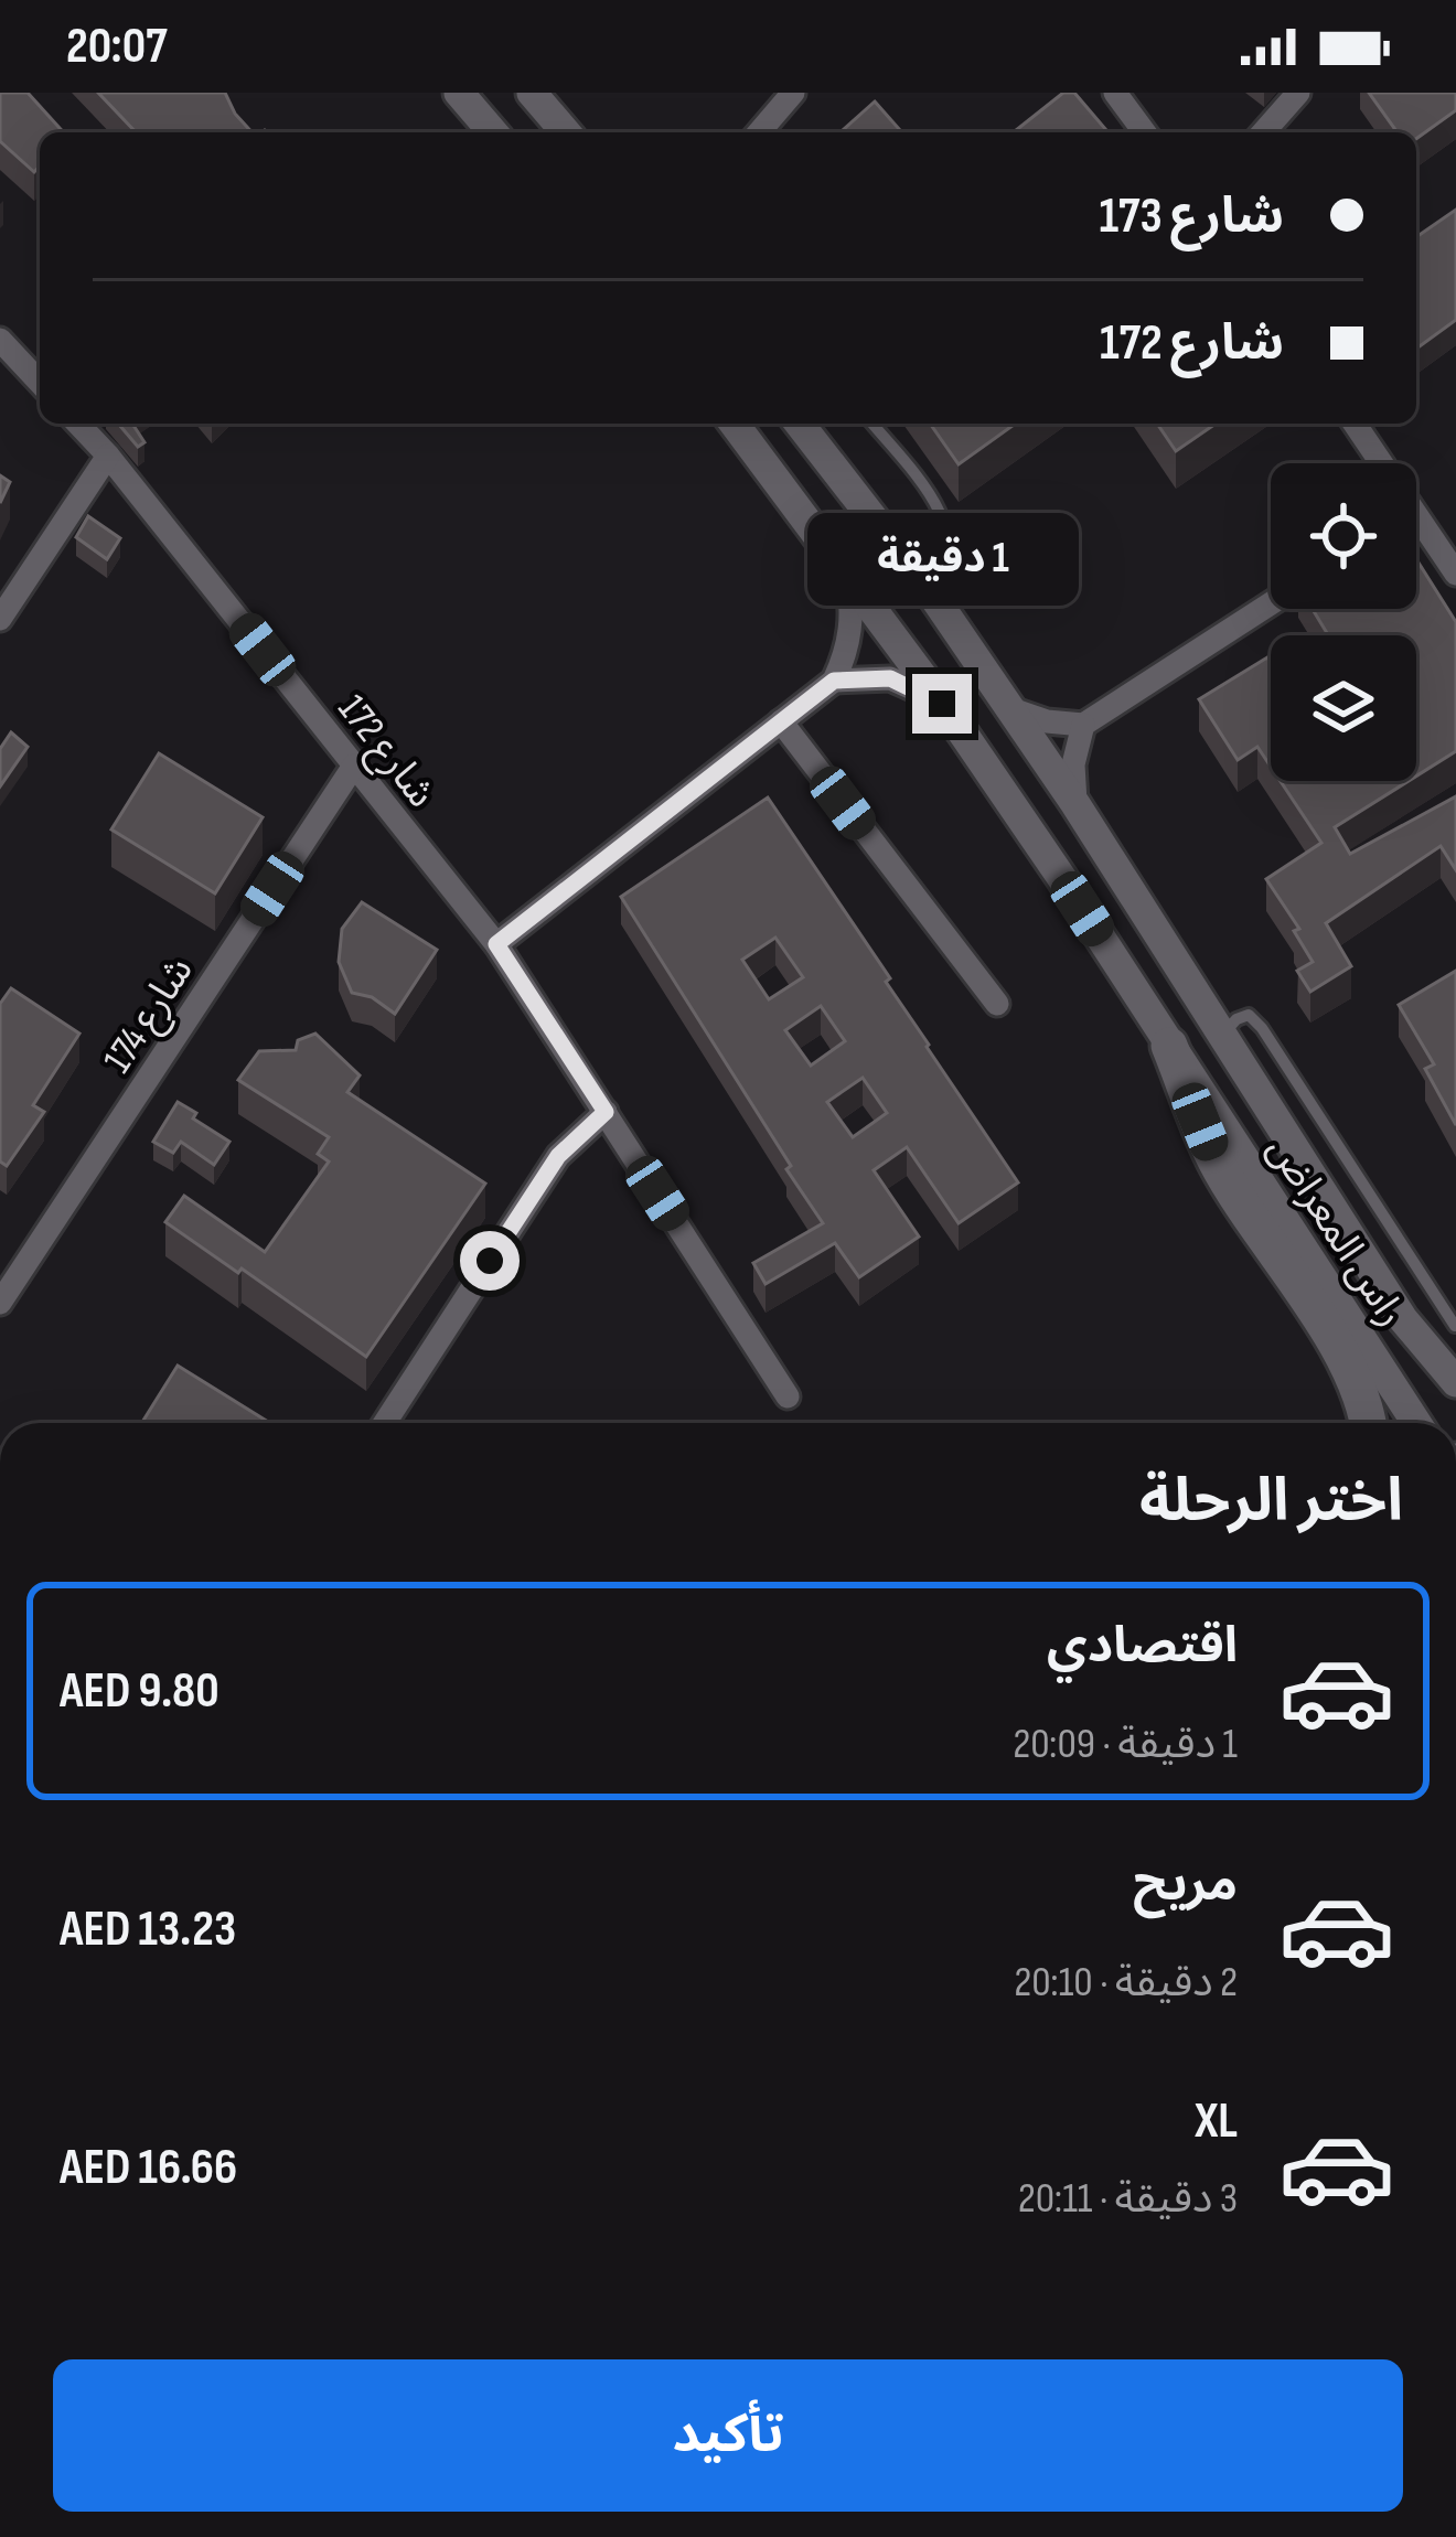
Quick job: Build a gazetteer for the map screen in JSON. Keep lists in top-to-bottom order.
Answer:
{
  "streets": {
    "street": ["شارع 172", "شارع 174", "راس المعراض"]
  },
  "crossings": [
    ["شارع 172", "شارع 174"]
  ],
  "page": {
    "status": "20:07",
    "banner": ["شارع 173", "شارع 172"],
    "bubble": "1 دقيقة",
    "heading": "اختر الرحلة",
    "list": [
      {
        "name": "اقتصادي",
        "note": "1 دقيقة · 20:09",
        "value": "AED 9.80"
      },
      {
        "name": "مريح",
        "note": "2 دقيقة · 20:10",
        "value": "AED 13.23"
      },
      {
        "name": "XL",
        "note": "3 دقيقة · 20:11",
        "value": "AED 16.66"
      }
    ],
    "buttons": "تأكيد"
  }
}
